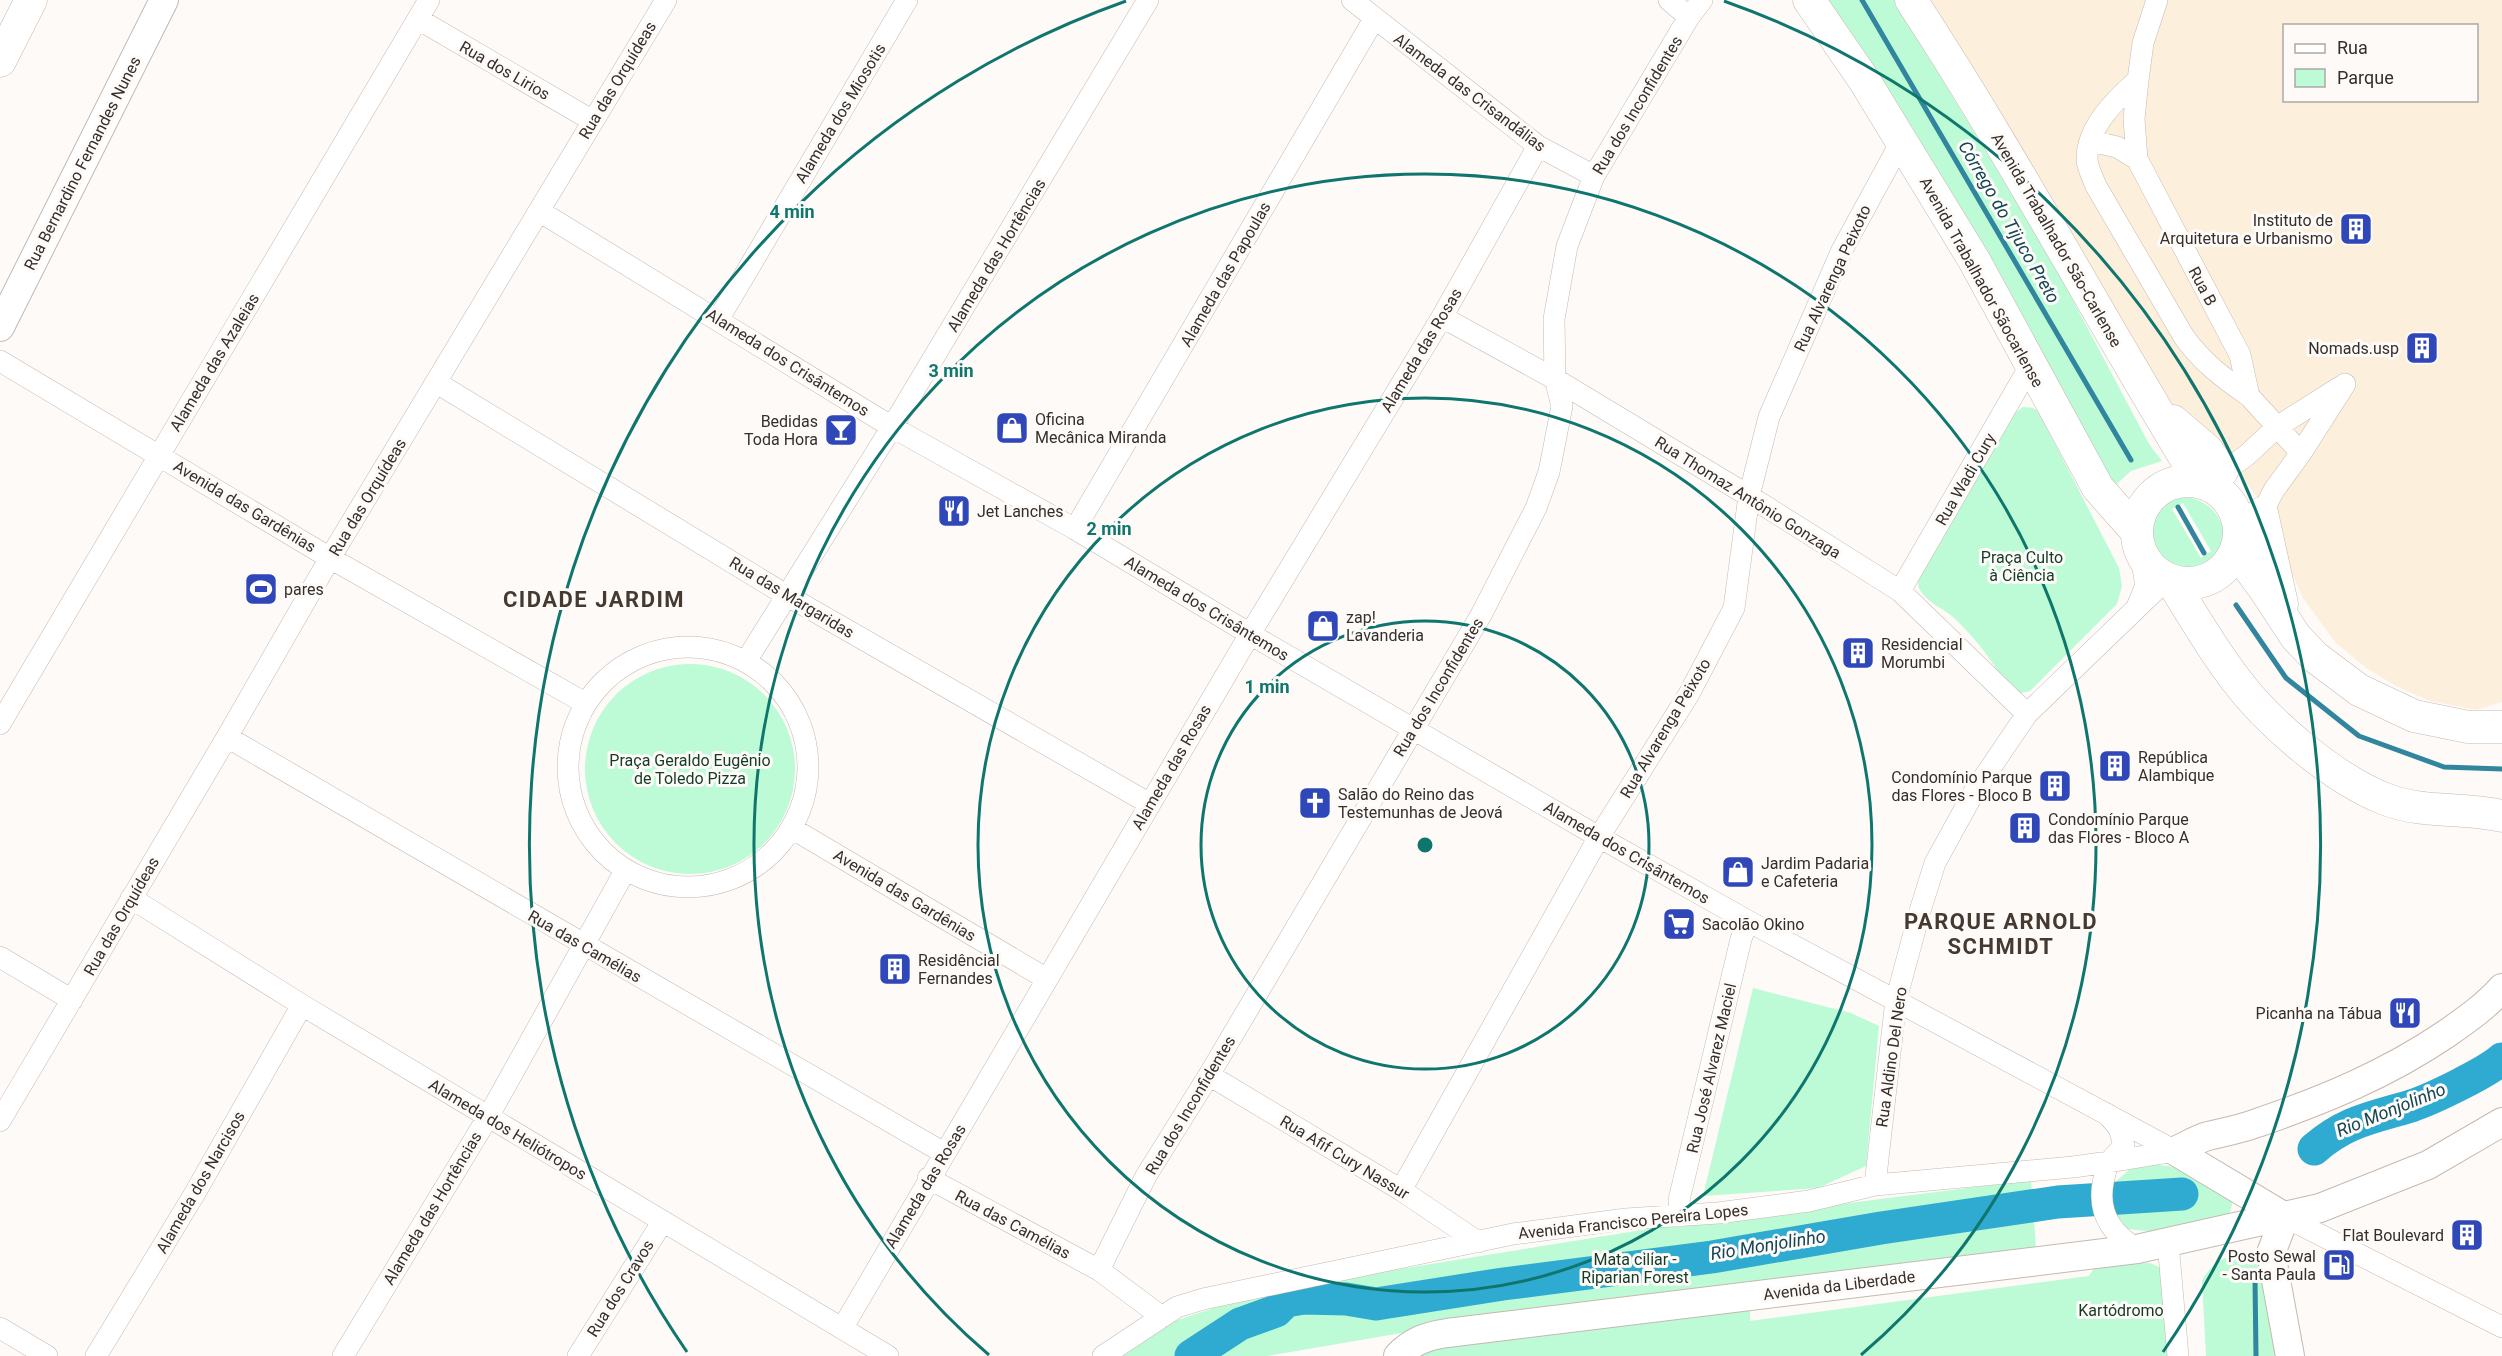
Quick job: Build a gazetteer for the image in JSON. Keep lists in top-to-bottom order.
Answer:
{
  "streets": {
    "main road": ["Avenida Trabalhador São-Carlense", "Avenida Trabalhador Sãocarlense"],
    "street": [
      "Rua dos Lirios",
      "Rua das Orquídeas",
      "Alameda das Crisandálias",
      "Rua dos Inconfidentes",
      "Alameda dos Miosotis",
      "Rua Bernardino Fernandes Nunes",
      "Alameda das Hortências",
      "Alameda das Papoulas",
      "Rua Alvarenga Peixoto",
      "Rua B",
      "Alameda das Rosas",
      "Alameda das Azaleias",
      "Alameda dos Crisântemos",
      "Rua Wadi Cury",
      "Rua Thomaz Antônio Gonzaga",
      "Avenida das Gardênias",
      "Rua das Margaridas",
      "Rua das Camélias",
      "Rua Aldino Del Nero",
      "Rua José Alvarez Maciel",
      "Alameda dos Heliótropos",
      "Rua Afif Cury Nassur",
      "Alameda dos Narcisos",
      "Avenida Francisco Pereira Lopes",
      "Avenida da Liberdade",
      "Rua dos Cravos"
    ]
  },
  "crossings": [
    ["Rua dos Lirios", "Rua das Orquídeas"],
    ["Rua dos Lirios", "Alameda das Azaleias"],
    ["Rua das Orquídeas", "Alameda dos Crisântemos"],
    ["Rua das Orquídeas", "Avenida das Gardênias"],
    ["Rua das Orquídeas", "Rua das Margaridas"],
    ["Rua das Orquídeas", "Rua das Camélias"],
    ["Rua das Orquídeas", "Alameda dos Heliótropos"],
    ["Alameda das Crisandálias", "Rua dos Inconfidentes"],
    ["Alameda das Crisandálias", "Alameda das Papoulas"],
    ["Alameda das Crisandálias", "Alameda das Rosas"],
    ["Rua dos Inconfidentes", "Alameda dos Crisântemos"],
    ["Rua dos Inconfidentes", "Rua Thomaz Antônio Gonzaga"],
    ["Rua dos Inconfidentes", "Rua das Camélias"],
    ["Rua dos Inconfidentes", "Rua Afif Cury Nassur"],
    ["Alameda dos Miosotis", "Alameda dos Crisântemos"],
    ["Avenida Trabalhador São-Carlense", "Avenida Trabalhador Sãocarlense"],
    ["Avenida Trabalhador São-Carlense", "Rua Aldino Del Nero"],
    ["Alameda das Hortências", "Alameda dos Crisântemos"],
    ["Alameda das Hortências", "Rua das Margaridas"],
    ["Alameda das Hortências", "Rua das Camélias"],
    ["Alameda das Hortências", "Alameda dos Heliótropos"],
    ["Alameda das Papoulas", "Alameda dos Crisântemos"],
    ["Rua Alvarenga Peixoto", "Avenida Trabalhador Sãocarlense"],
    ["Rua Alvarenga Peixoto", "Alameda dos Crisântemos"],
    ["Rua Alvarenga Peixoto", "Rua Thomaz Antônio Gonzaga"],
    ["Rua Alvarenga Peixoto", "Rua Afif Cury Nassur"],
    ["Avenida Trabalhador Sãocarlense", "Rua Wadi Cury"],
    ["Avenida Trabalhador Sãocarlense", "Rua Aldino Del Nero"],
    ["Alameda das Rosas", "Alameda dos Crisântemos"],
    ["Alameda das Rosas", "Rua Thomaz Antônio Gonzaga"],
    ["Alameda das Rosas", "Avenida das Gardênias"],
    ["Alameda das Rosas", "Rua das Margaridas"],
    ["Alameda das Rosas", "Rua das Camélias"],
    ["Alameda das Rosas", "Alameda dos Heliótropos"],
    ["Alameda das Azaleias", "Avenida das Gardênias"],
    ["Alameda dos Crisântemos", "Rua Aldino Del Nero"],
    ["Alameda dos Crisântemos", "Rua José Alvarez Maciel"],
    ["Alameda dos Crisântemos", "Avenida Francisco Pereira Lopes"],
    ["Rua Wadi Cury", "Rua Thomaz Antônio Gonzaga"],
    ["Rua Thomaz Antônio Gonzaga", "Rua Aldino Del Nero"],
    ["Rua Aldino Del Nero", "Avenida Francisco Pereira Lopes"],
    ["Rua José Alvarez Maciel", "Avenida Francisco Pereira Lopes"],
    ["Alameda dos Heliótropos", "Alameda dos Narcisos"],
    ["Alameda dos Heliótropos", "Rua dos Cravos"],
    ["Rua Afif Cury Nassur", "Avenida Francisco Pereira Lopes"]
  ],
  "districts": ["CIDADE JARDIM", "PARQUE ARNOLD SCHMIDT"],
  "water": ["Córrego do Tijuco Preto", "Rio Monjolinho"],
  "parks": [
    "Praça Culto à Ciência",
    "Praça Geraldo Eugênio de Toledo Pizza",
    "Mata ciliar - Riparian Forest",
    "Kartódromo"
  ],
  "places": {
    "building": [
      "Instituto de Arquitetura e Urbanismo",
      "Nomads.usp",
      "Residencial Morumbi",
      "República Alambique",
      "Condomínio Parque das Flores - Bloco B",
      "Condomínio Parque das Flores - Bloco A",
      "Residêncial Fernandes",
      "Flat Boulevard"
    ],
    "shop": ["Oficina Mecânica Miranda", "zap! Lavanderia", "Jardim Padaria e Cafeteria"],
    "bar": ["Bedidas Toda Hora"],
    "restaurant": ["Jet Lanches", "Picanha na Tábua"],
    "sports": ["pares"],
    "church": ["Salão do Reino das Testemunhas de Jeová"],
    "supermarket": ["Sacolão Okino"],
    "fuel station": ["Posto Sewal - Santa Paula"]
  },
  "legend": ["Rua", "Parque"],
  "rings": [
    "4 min",
    "3 min",
    "2 min",
    "1 min"
  ]
}
